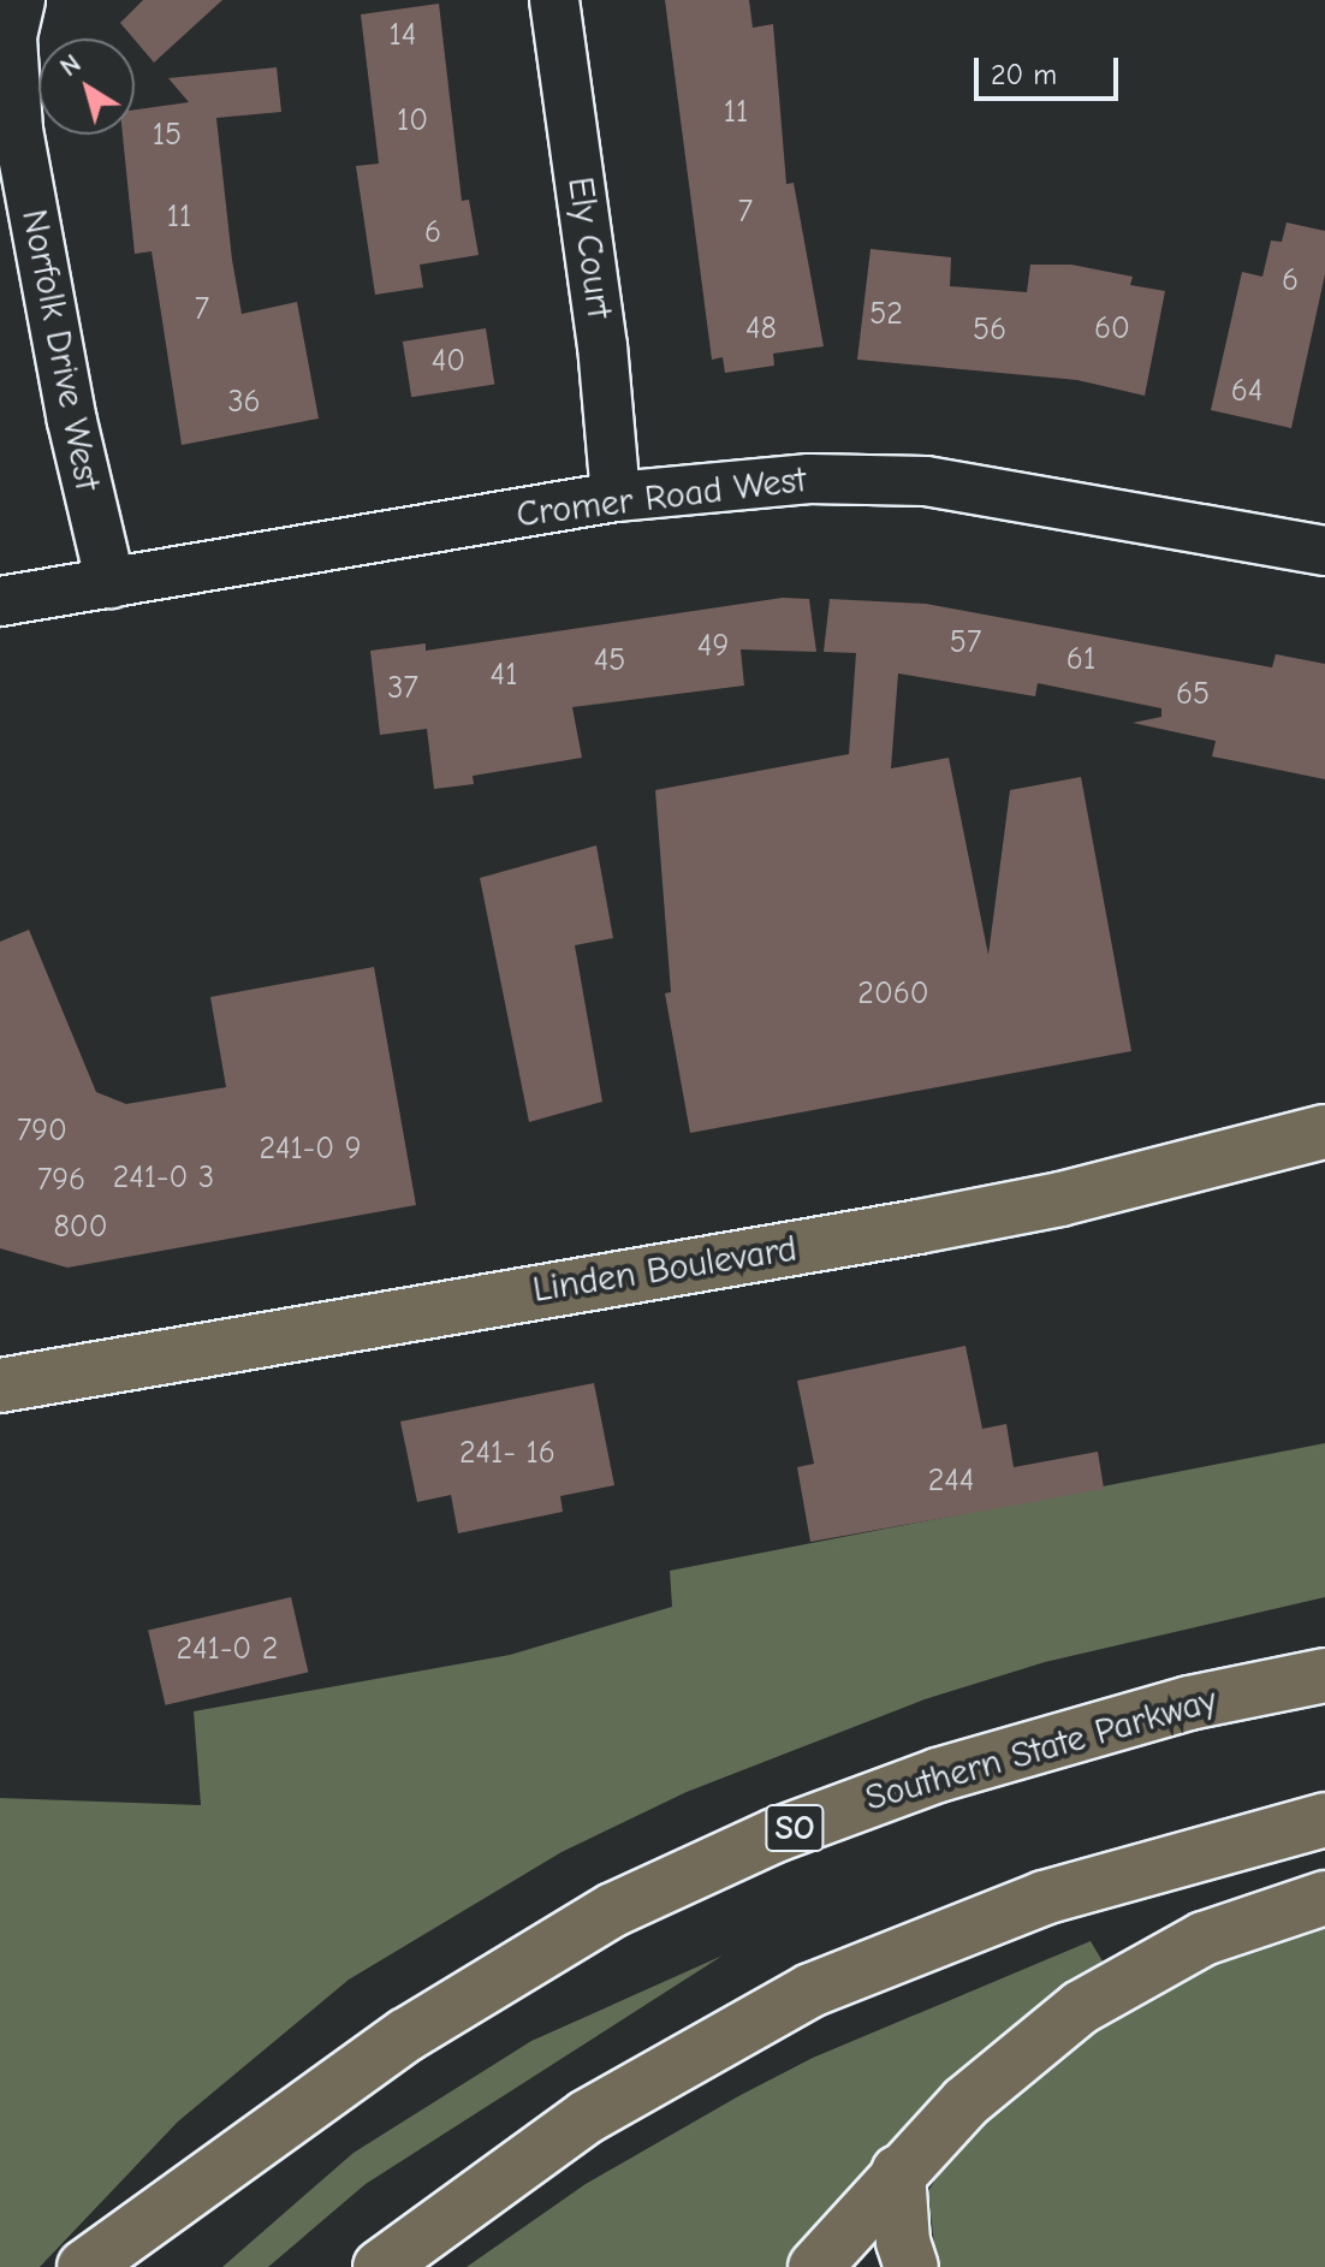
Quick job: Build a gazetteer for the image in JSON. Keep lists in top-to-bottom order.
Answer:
{
  "streets": {
    "main road": ["Linden Boulevard", "Southern State Parkway", "SO"],
    "street": ["Ely Court", "Norfolk Drive West", "Cromer Road West"]
  },
  "crossings": [
    ["Ely Court", "Cromer Road West"],
    ["Norfolk Drive West", "Cromer Road West"]
  ],
  "house_numbers": [
    "14",
    "11",
    "10",
    "15",
    "7",
    "11",
    "6",
    "6",
    "7",
    "52",
    "48",
    "60",
    "56",
    "40",
    "64",
    "36",
    "57",
    "49",
    "61",
    "45",
    "41",
    "37",
    "65",
    "2060",
    "790",
    "241-0 9",
    "241-0 3",
    "796",
    "800",
    "241- 16",
    "244",
    "241-0 2"
  ],
  "scale_bar": "20 m",
  "north": "top left"
}
